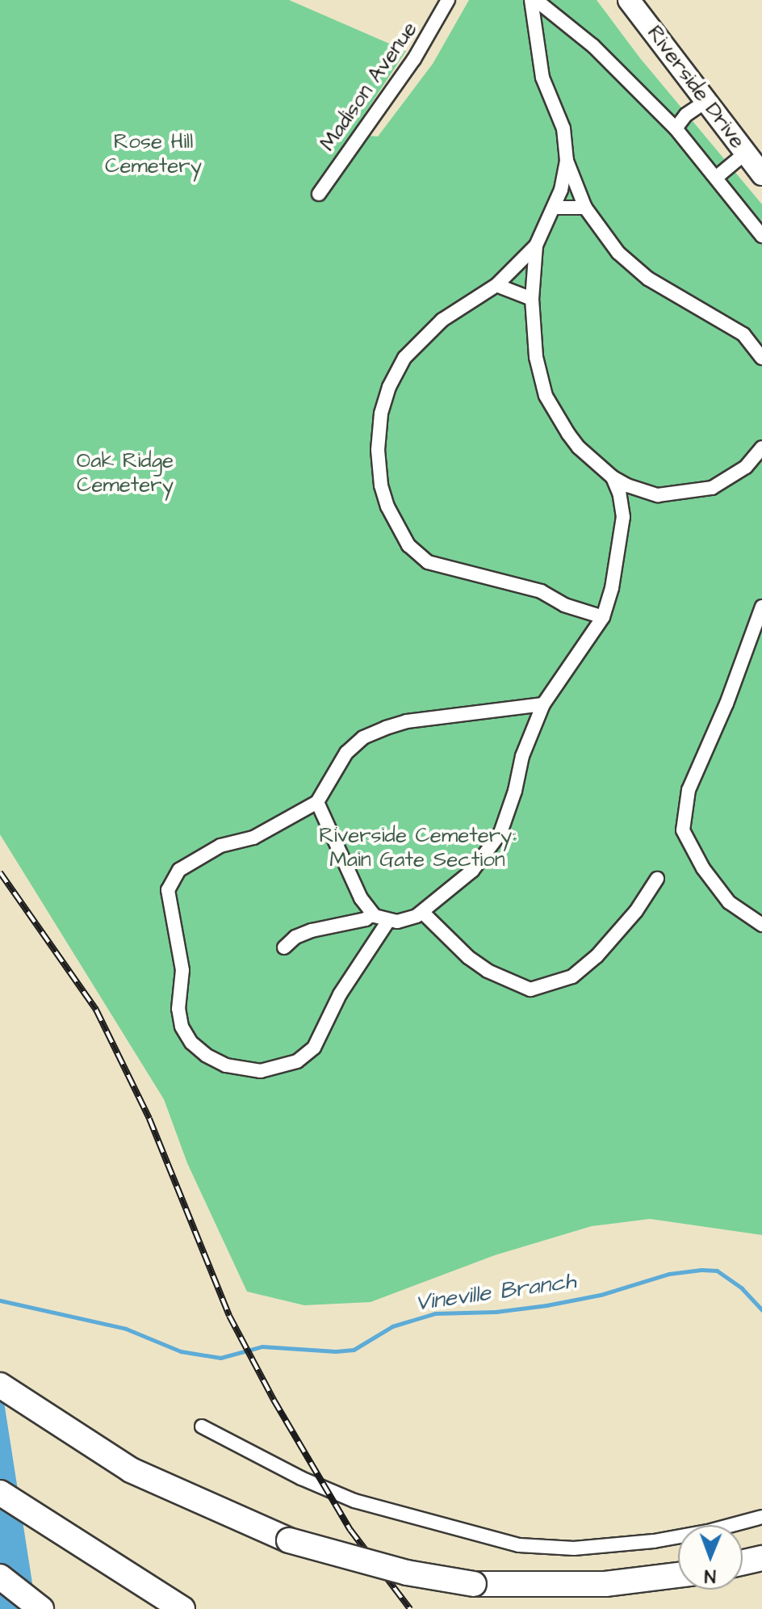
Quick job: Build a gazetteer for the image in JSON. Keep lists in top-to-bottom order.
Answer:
{
  "streets": {
    "main road": ["Riverside Drive"],
    "street": ["Madison Avenue"]
  },
  "water": ["Vineville Branch"],
  "parks": ["Rose Hill Cemetery", "Oak Ridge Cemetery", "Riverside Cemetery: Main Gate Section"],
  "north": "bottom"
}
